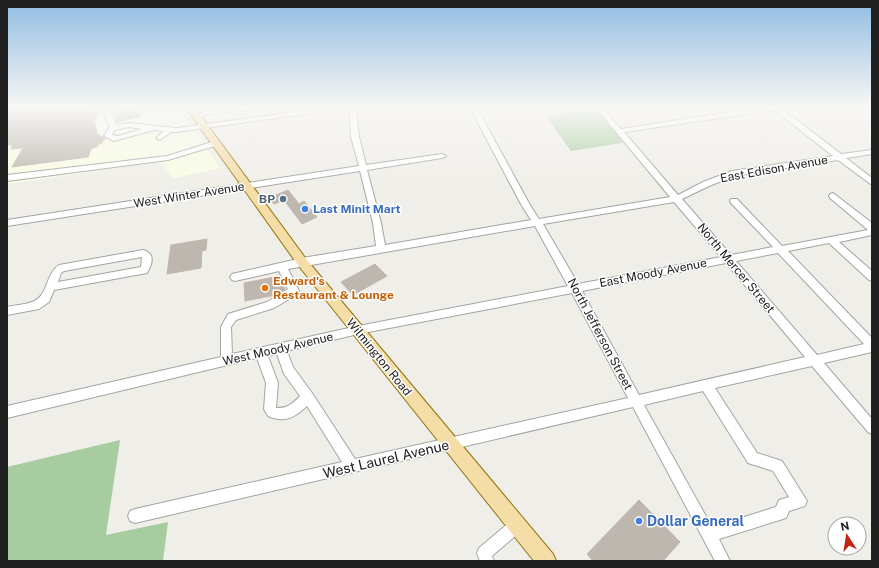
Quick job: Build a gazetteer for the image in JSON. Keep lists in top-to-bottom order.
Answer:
{
  "streets": {
    "main road": ["Wilmington Road"],
    "street": [
      "East Edison Avenue",
      "West Winter Avenue",
      "North Mercer Street",
      "East Moody Avenue",
      "North Jefferson Street",
      "West Moody Avenue",
      "West Laurel Avenue"
    ]
  },
  "crossings": [
    ["East Edison Avenue", "North Mercer Street"],
    ["East Edison Avenue", "North Jefferson Street"],
    ["East Edison Avenue", "Wilmington Road"],
    ["West Winter Avenue", "Wilmington Road"],
    ["North Mercer Street", "East Moody Avenue"],
    ["North Mercer Street", "West Laurel Avenue"],
    ["East Moody Avenue", "North Jefferson Street"],
    ["East Moody Avenue", "West Moody Avenue"],
    ["North Jefferson Street", "West Moody Avenue"],
    ["North Jefferson Street", "West Laurel Avenue"],
    ["West Moody Avenue", "Wilmington Road"],
    ["Wilmington Road", "West Laurel Avenue"]
  ],
  "places": [
    "BP",
    "Last Minit Mart",
    "Edward's Restaurant & Lounge",
    "Dollar General"
  ],
  "north": "top"
}
